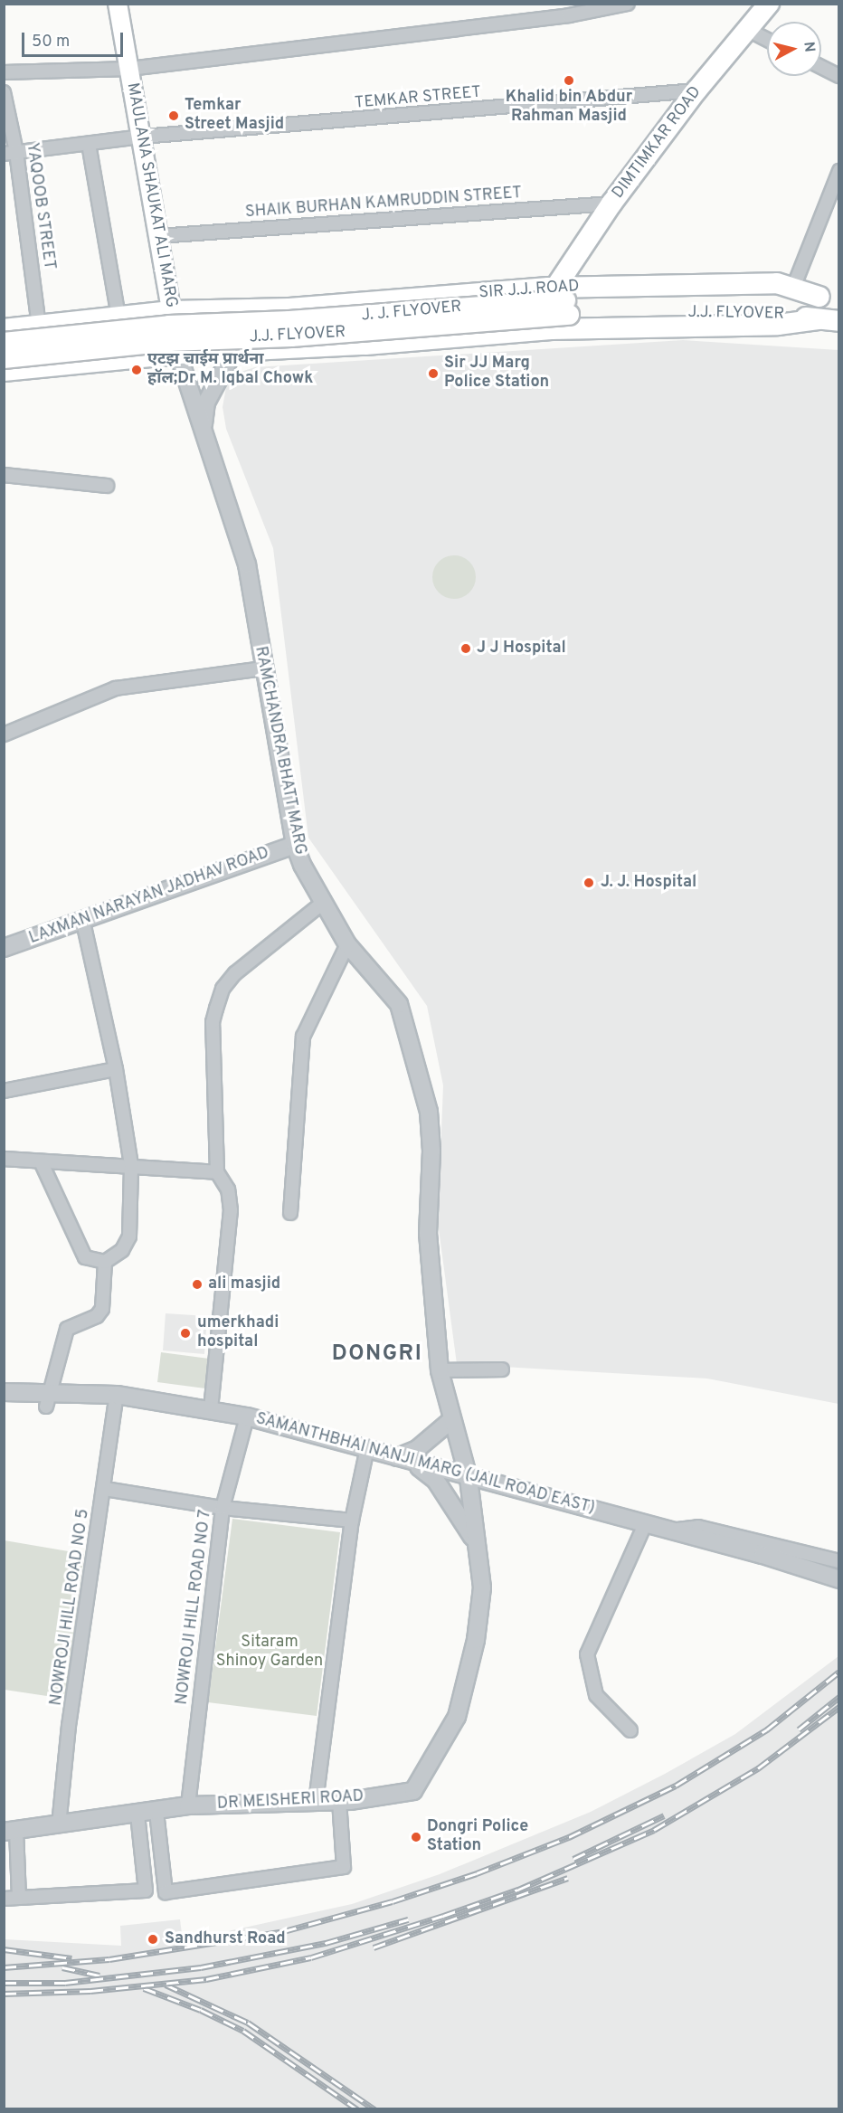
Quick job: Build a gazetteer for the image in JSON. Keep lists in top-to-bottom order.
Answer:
{
  "streets": {
    "main road": [
      "DIMTIMKAR ROAD",
      "MAULANA SHAUKAT ALI MARG",
      "SIR J.J. ROAD",
      "J. J. FLYOVER",
      "J.J. FLYOVER"
    ],
    "street": [
      "TEMKAR STREET",
      "SHAIK BURHAN KAMRUDDIN STREET",
      "YAQOOB STREET",
      "RAMCHANDRA BHATT MARG",
      "LAXMAN NARAYAN JADHAV ROAD",
      "SAMANTHBHAI NANJI MARG (JAIL ROAD EAST)",
      "NOWROJI HILL ROAD NO 5",
      "NOWROJI HILL ROAD NO 7",
      "DR MEISHERI ROAD"
    ]
  },
  "crossings": [
    ["TEMKAR STREET", "DIMTIMKAR ROAD"],
    ["TEMKAR STREET", "MAULANA SHAUKAT ALI MARG"],
    ["TEMKAR STREET", "YAQOOB STREET"],
    ["DIMTIMKAR ROAD", "SHAIK BURHAN KAMRUDDIN STREET"],
    ["DIMTIMKAR ROAD", "SIR J.J. ROAD"],
    ["DIMTIMKAR ROAD", "J. J. FLYOVER"],
    ["DIMTIMKAR ROAD", "J.J. FLYOVER"],
    ["MAULANA SHAUKAT ALI MARG", "SHAIK BURHAN KAMRUDDIN STREET"],
    ["MAULANA SHAUKAT ALI MARG", "SIR J.J. ROAD"],
    ["MAULANA SHAUKAT ALI MARG", "RAMCHANDRA BHATT MARG"],
    ["YAQOOB STREET", "SIR J.J. ROAD"],
    ["SIR J.J. ROAD", "J. J. FLYOVER"],
    ["SIR J.J. ROAD", "J.J. FLYOVER"],
    ["J. J. FLYOVER", "J.J. FLYOVER"],
    ["RAMCHANDRA BHATT MARG", "LAXMAN NARAYAN JADHAV ROAD"],
    ["RAMCHANDRA BHATT MARG", "SAMANTHBHAI NANJI MARG (JAIL ROAD EAST)"],
    ["RAMCHANDRA BHATT MARG", "DR MEISHERI ROAD"],
    ["SAMANTHBHAI NANJI MARG (JAIL ROAD EAST)", "NOWROJI HILL ROAD NO 5"],
    ["SAMANTHBHAI NANJI MARG (JAIL ROAD EAST)", "NOWROJI HILL ROAD NO 7"],
    ["SAMANTHBHAI NANJI MARG (JAIL ROAD EAST)", "DR MEISHERI ROAD"],
    ["NOWROJI HILL ROAD NO 5", "DR MEISHERI ROAD"],
    ["NOWROJI HILL ROAD NO 7", "DR MEISHERI ROAD"]
  ],
  "districts": ["DONGRI"],
  "parks": ["Sitaram Shinoy Garden"],
  "places": [
    "Khalid bin Abdur Rahman Masjid",
    "Temkar Street Masjid",
    "एटझ चाईम प्रार्थना हॉल;Dr M. Iqbal Chowk",
    "Sir JJ Marg Police Station",
    "J J Hospital",
    "J. J. Hospital",
    "ali masjid",
    "umerkhadi hospital",
    "Dongri Police Station",
    "Sandhurst Road"
  ],
  "scale_bar": "50 m",
  "north": "right"
}
